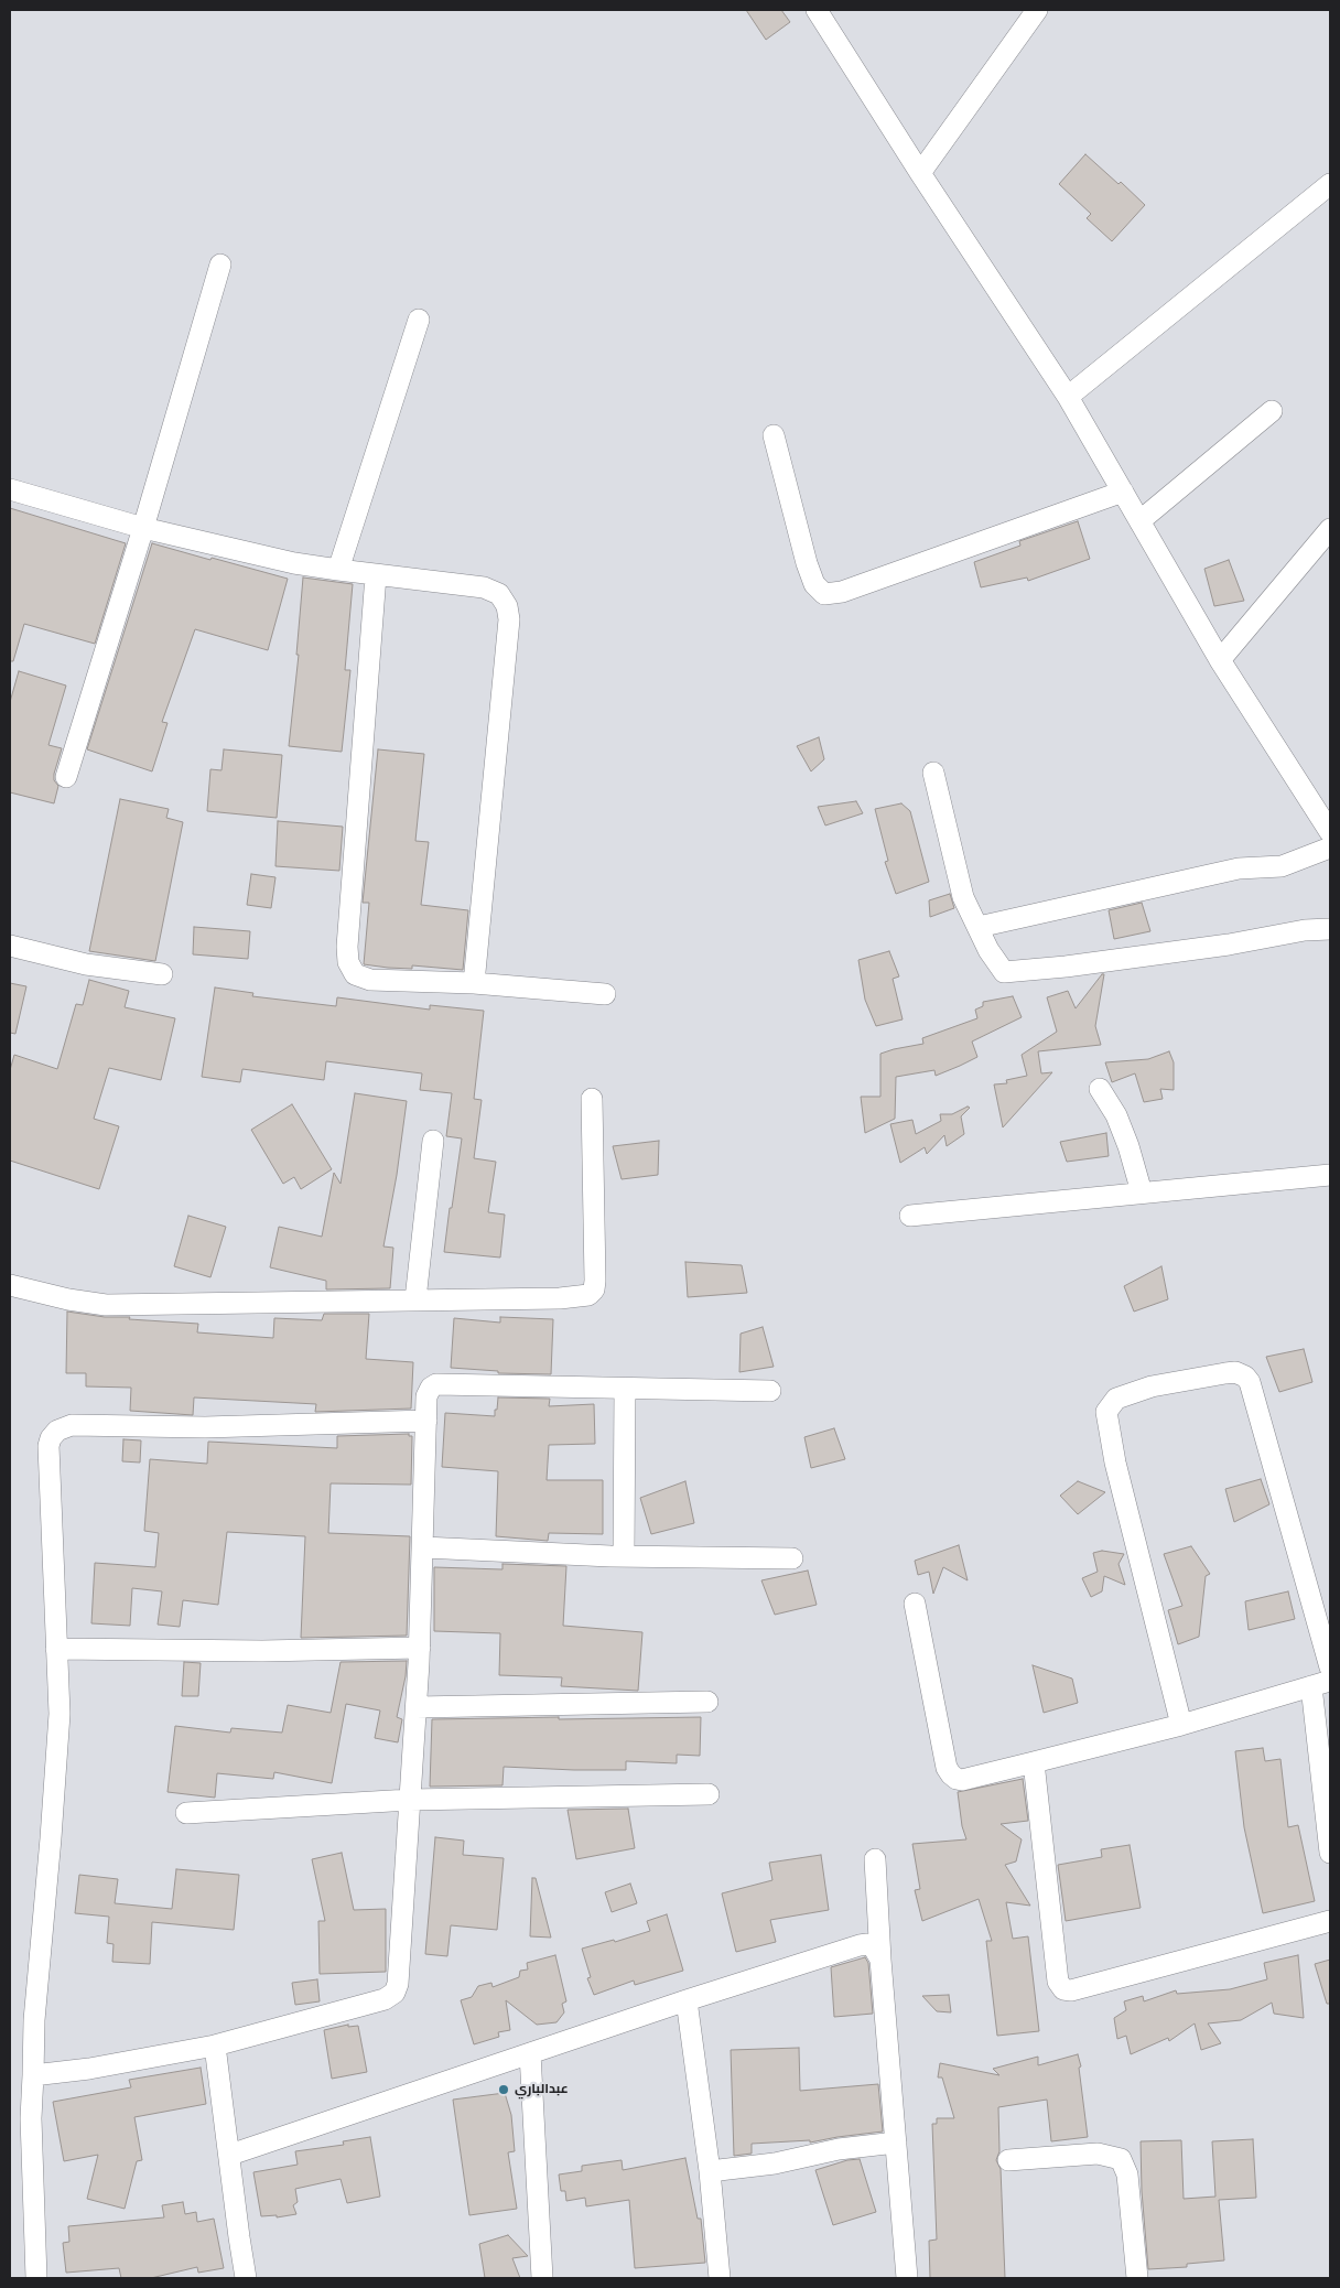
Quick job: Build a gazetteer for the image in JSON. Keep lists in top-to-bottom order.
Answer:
{
  "places": ["عبدالباري"]
}
